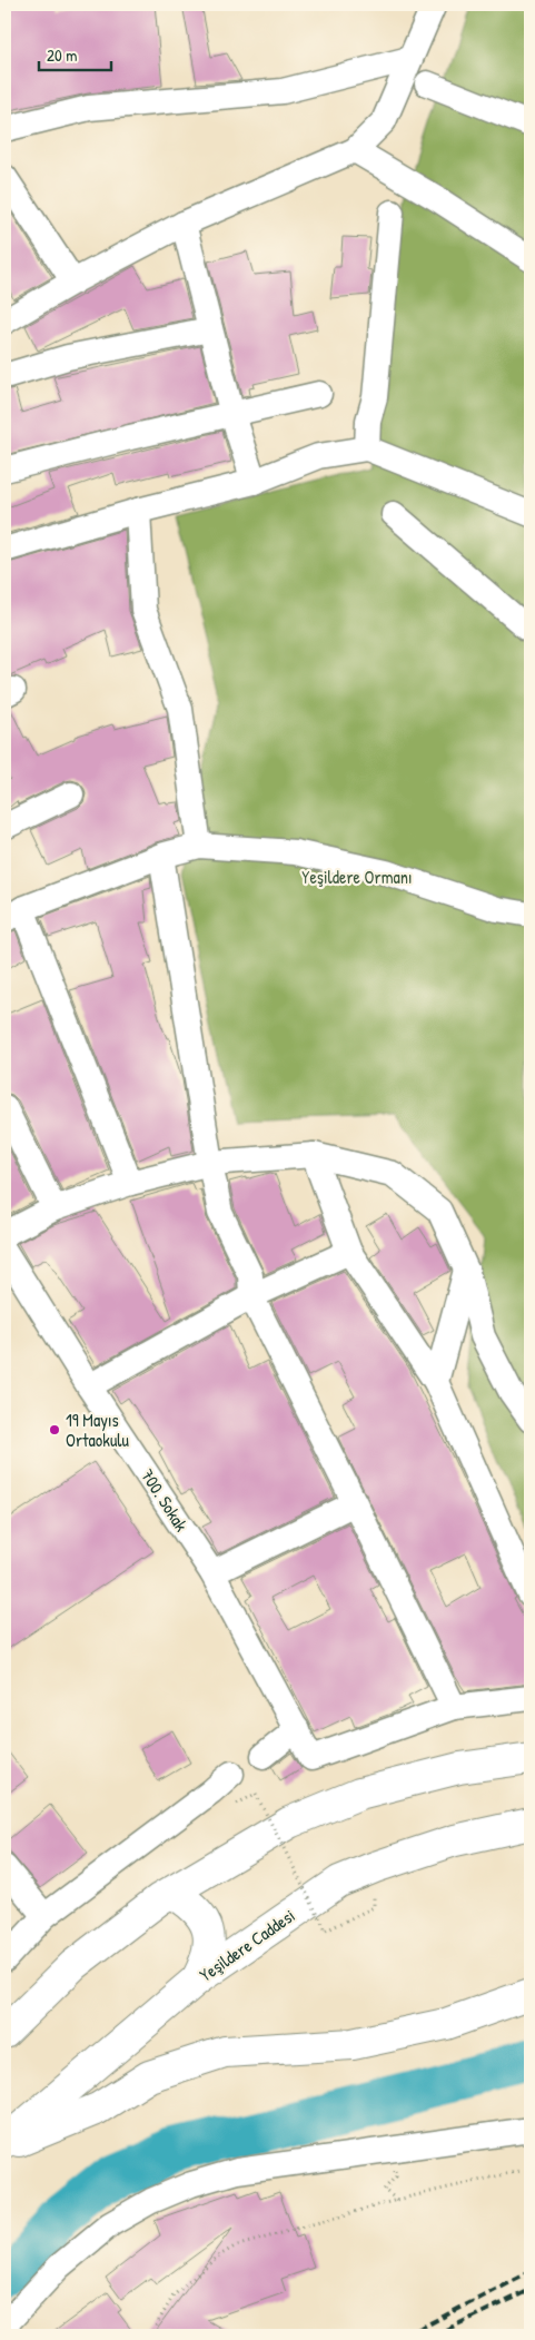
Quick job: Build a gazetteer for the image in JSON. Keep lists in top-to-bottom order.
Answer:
{
  "streets": {
    "highway": ["Yeşildere Caddesi"],
    "street": ["700. Sokak"]
  },
  "parks": ["Yeşildere Ormanı"],
  "places": ["19 Mayıs Ortaokulu"],
  "scale_bar": "20 m"
}
